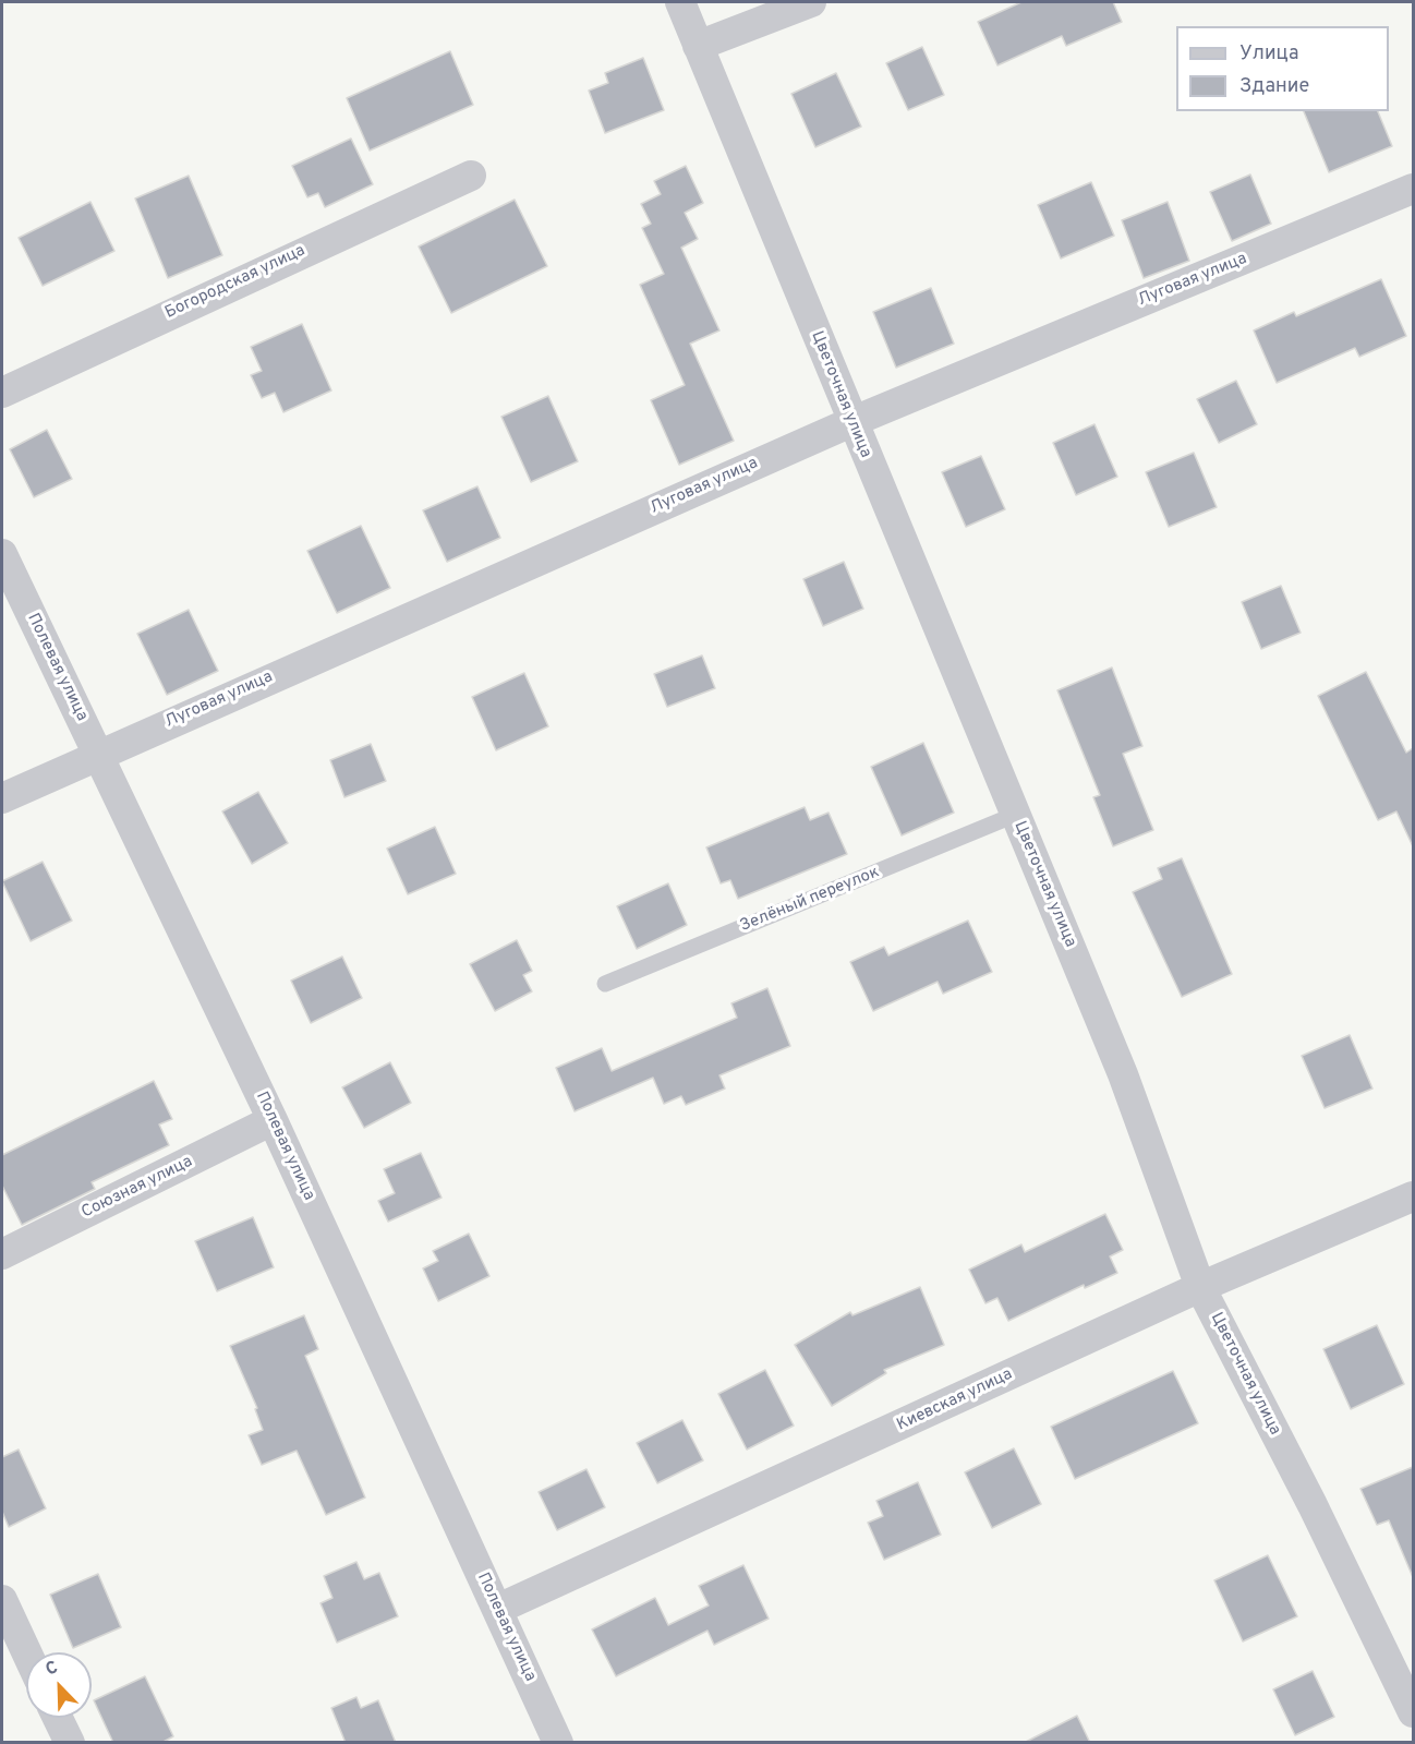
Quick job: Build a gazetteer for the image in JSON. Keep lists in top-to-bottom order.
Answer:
{
  "streets": {
    "street": [
      "Луговая улица",
      "Богородская улица",
      "Цветочная улица",
      "Полевая улица",
      "Союзная улица",
      "Киевская улица"
    ],
    "lane": ["Зелёный переулок"]
  },
  "crossings": [
    ["Луговая улица", "Цветочная улица"],
    ["Луговая улица", "Полевая улица"],
    ["Цветочная улица", "Зелёный переулок"],
    ["Цветочная улица", "Киевская улица"],
    ["Полевая улица", "Союзная улица"],
    ["Полевая улица", "Киевская улица"]
  ],
  "legend": ["Улица", "Здание"],
  "north": "top left"
}
